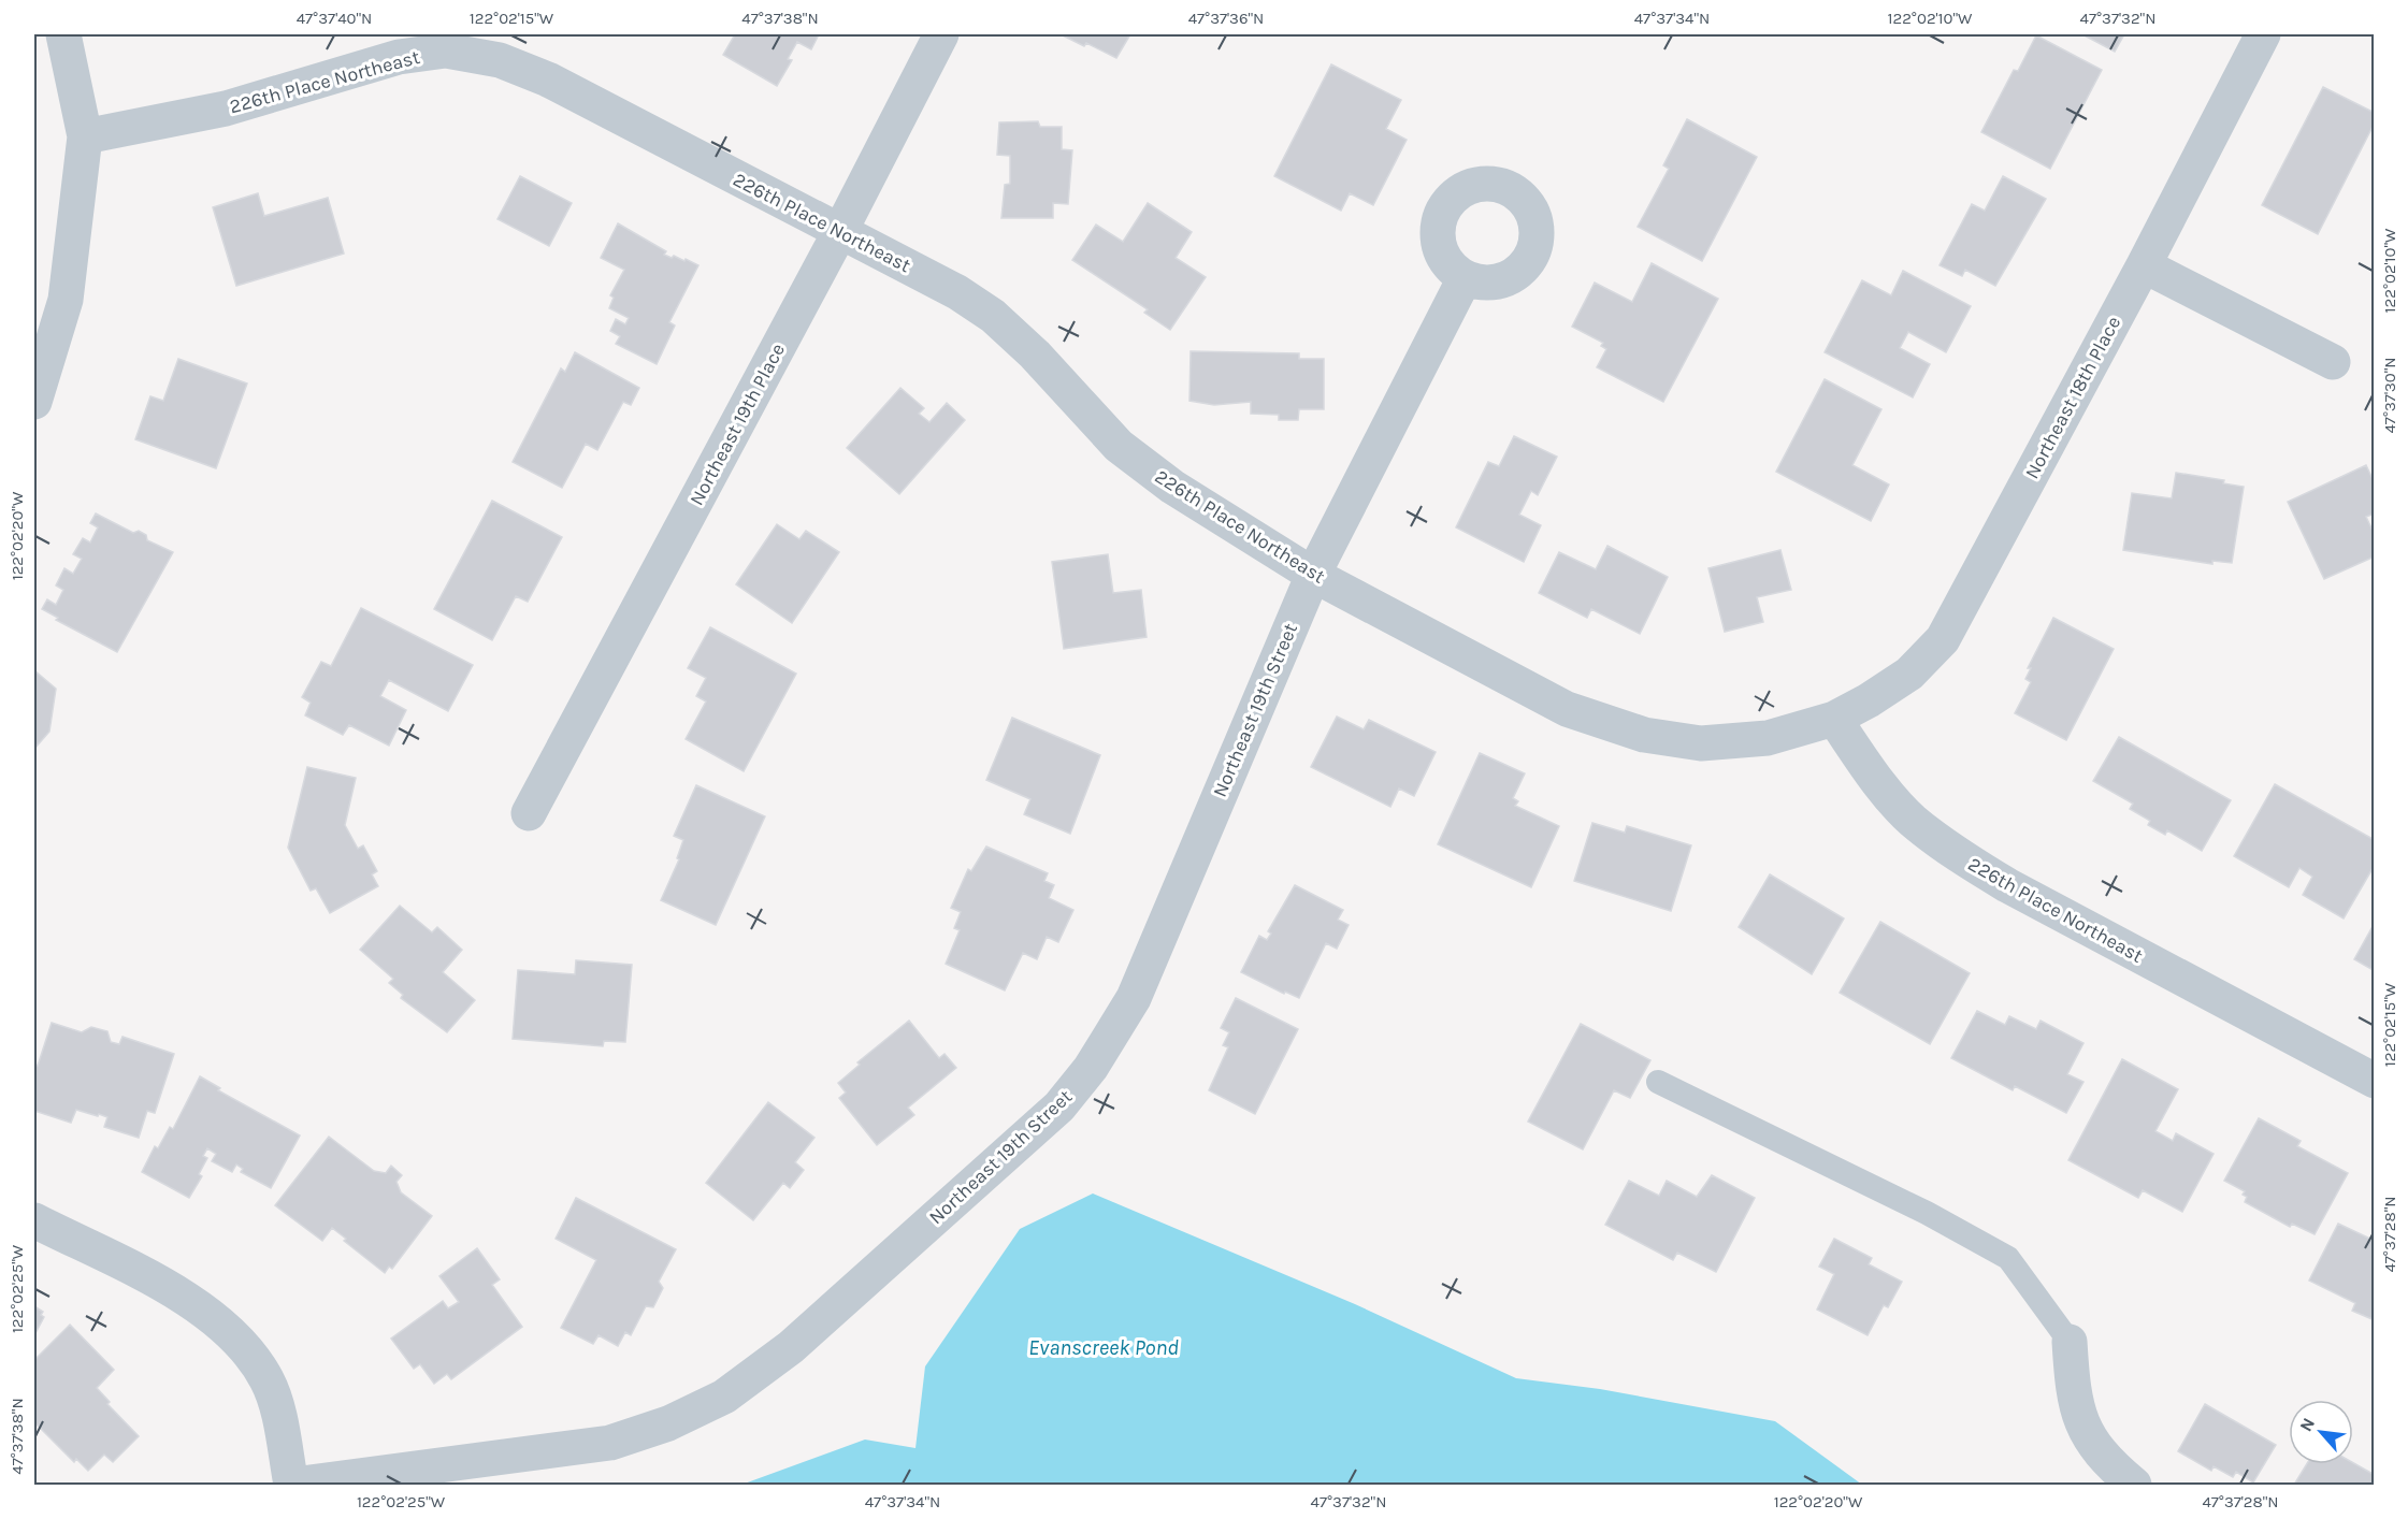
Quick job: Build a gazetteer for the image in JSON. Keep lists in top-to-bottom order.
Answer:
{
  "streets": {
    "street": [
      "226th Place Northeast",
      "Northeast 18th Place",
      "Northeast 19th Place",
      "Northeast 19th Street"
    ]
  },
  "crossings": [
    ["226th Place Northeast", "Northeast 18th Place"],
    ["226th Place Northeast", "Northeast 19th Place"],
    ["226th Place Northeast", "Northeast 19th Street"]
  ],
  "water": ["Evanscreek Pond"],
  "north": "top left",
  "coordinates": [
    "47°37'40\"N",
    "122°02'15\"W",
    "47°37'38\"N",
    "47°37'36\"N",
    "47°37'34\"N",
    "122°02'10\"W",
    "47°37'32\"N",
    "47°37'30\"N",
    "122°02'20\"W",
    "47°37'28\"N",
    "122°02'25\"W"
  ]
}
